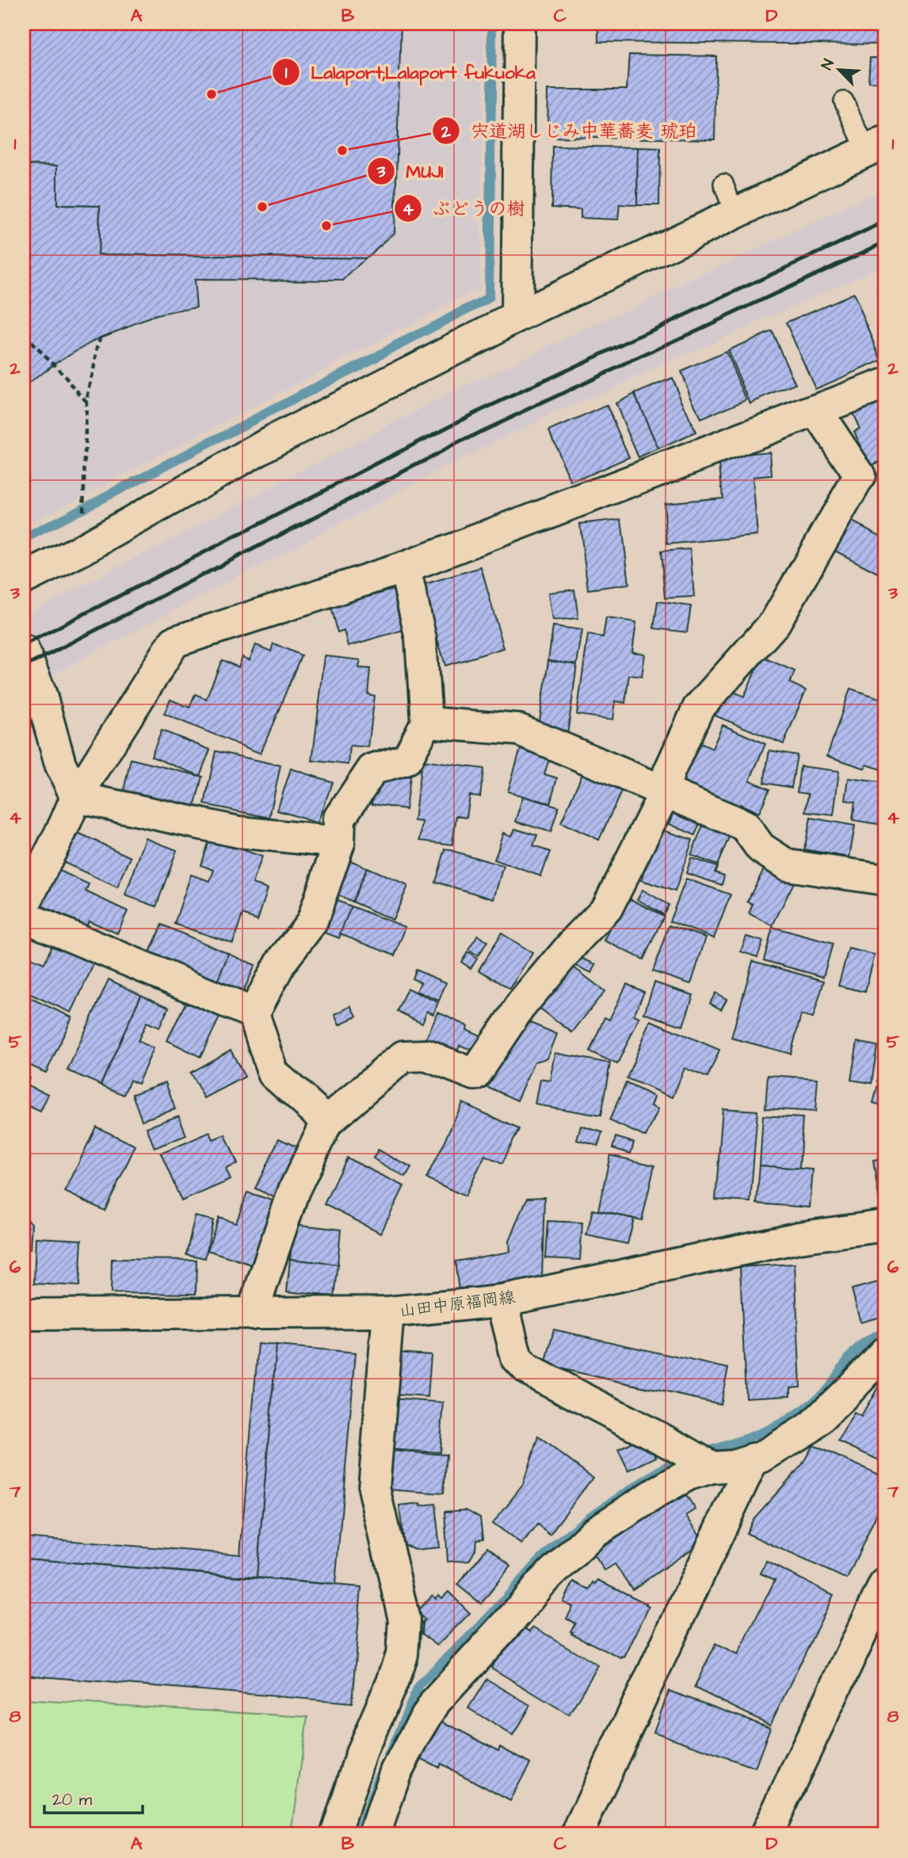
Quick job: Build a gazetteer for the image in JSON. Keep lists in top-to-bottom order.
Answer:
{
  "streets": {
    "street": ["山田中原福岡線"]
  },
  "places": [
    "Lalaport;Lalaport fukuoka",
    "宍道湖しじみ中華蕎麦 琥珀",
    "MUJI",
    "ぶどうの樹"
  ],
  "scale_bar": "20 m",
  "north": "top left",
  "grid": {
    "columns": [
      "A",
      "B",
      "C",
      "D"
    ],
    "rows": [
      "1",
      "2",
      "3",
      "4",
      "5",
      "6",
      "7",
      "8"
    ]
  }
}
